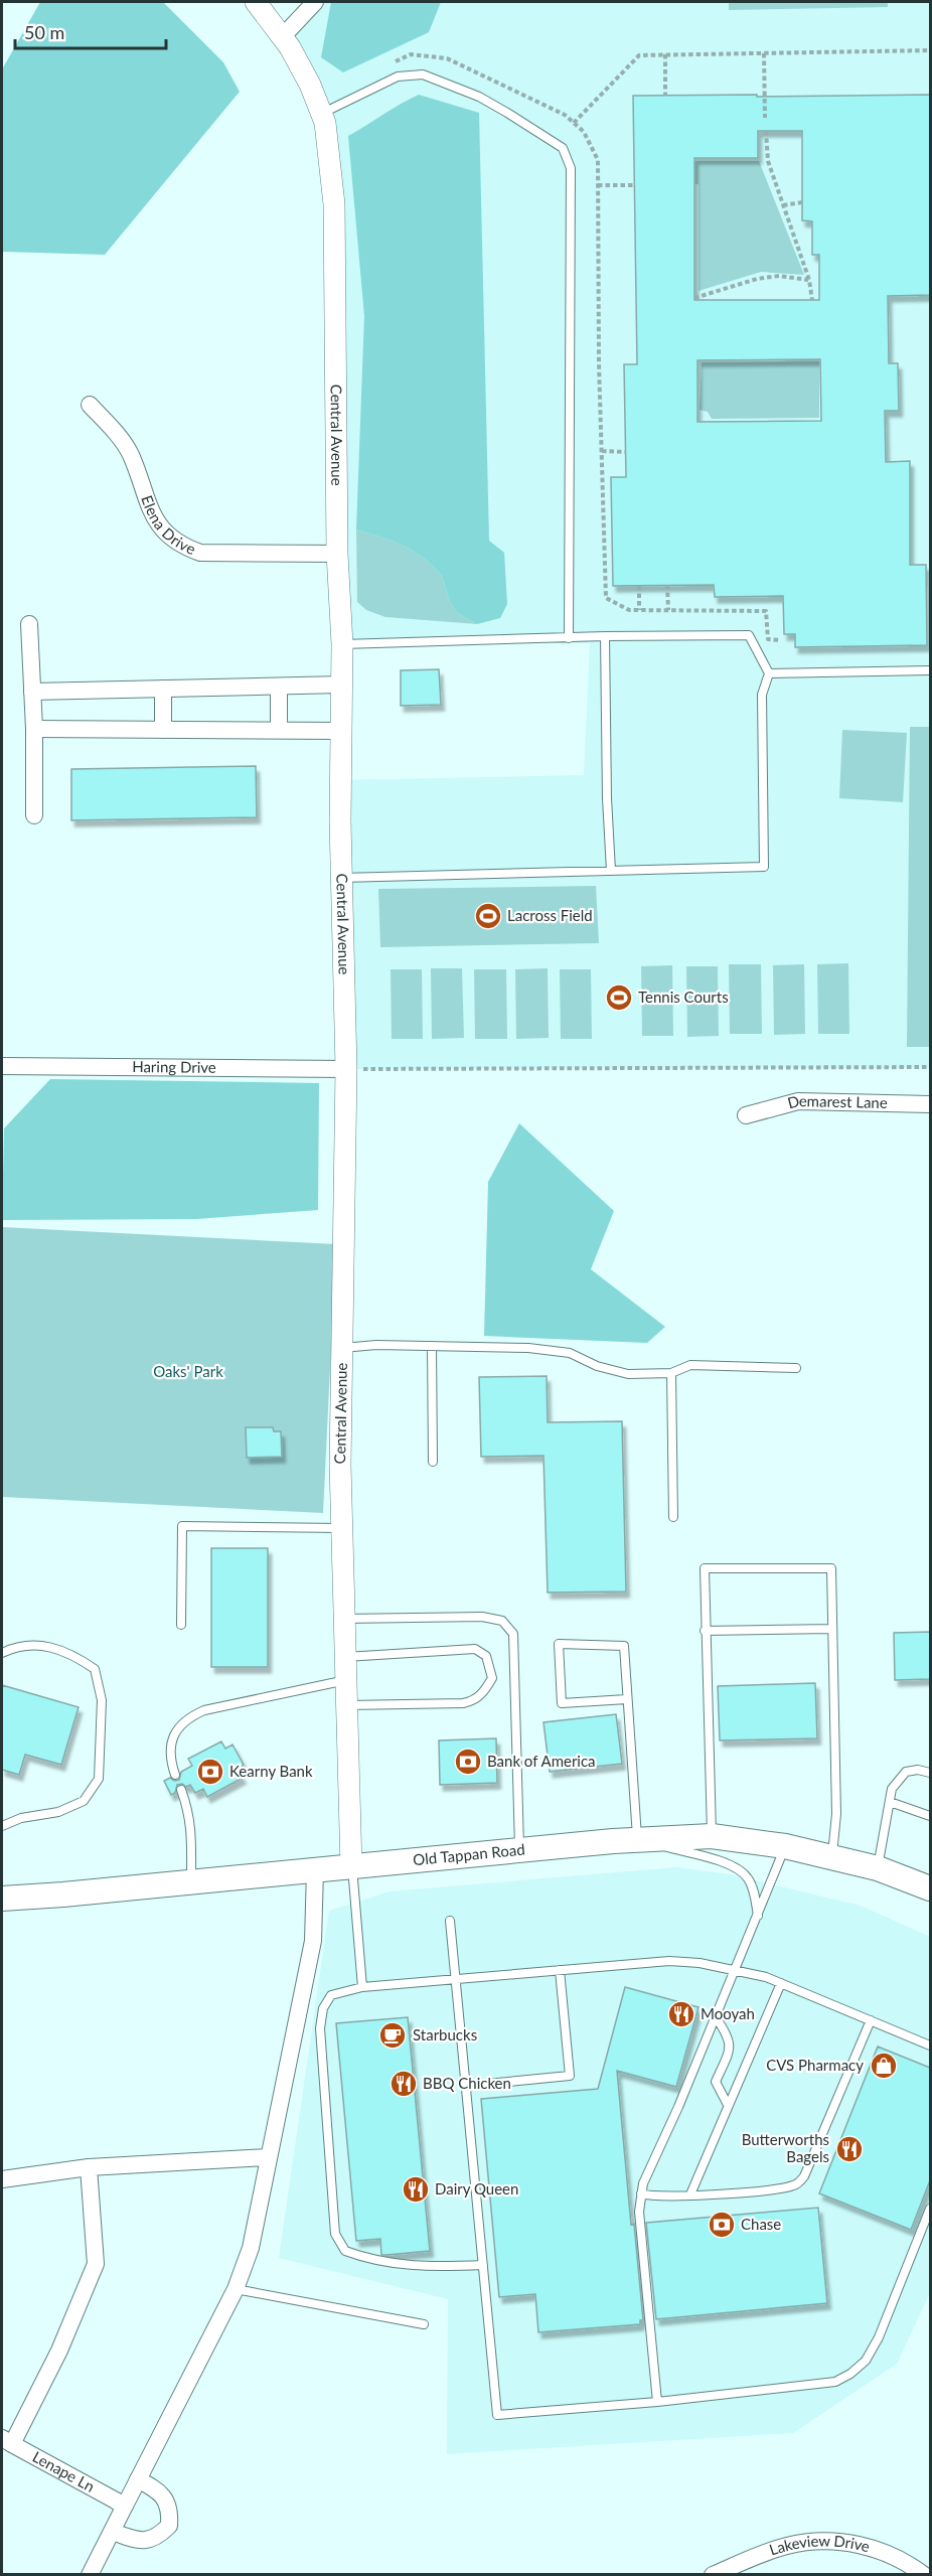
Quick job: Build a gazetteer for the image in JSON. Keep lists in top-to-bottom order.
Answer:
{
  "streets": {
    "main road": ["Old Tappan Road"],
    "street": [
      "Central Avenue",
      "Elena Drive",
      "Haring Drive",
      "Demarest Lane",
      "Lakeview Drive"
    ]
  },
  "crossings": [
    ["Central Avenue", "Elena Drive"],
    ["Central Avenue", "Haring Drive"],
    ["Central Avenue", "Old Tappan Road"]
  ],
  "parks": ["Oaks' Park"],
  "places": {
    "sports": ["Lacross Field", "Tennis Courts"],
    "bank": ["Bank of America", "Kearny Bank", "Chase"],
    "restaurant": [
      "Mooyah",
      "BBQ Chicken",
      "Butterworths Bagels",
      "Dairy Queen"
    ],
    "cafe": ["Starbucks"],
    "shop": ["CVS Pharmacy"]
  },
  "scale_bar": "50 m"
}
